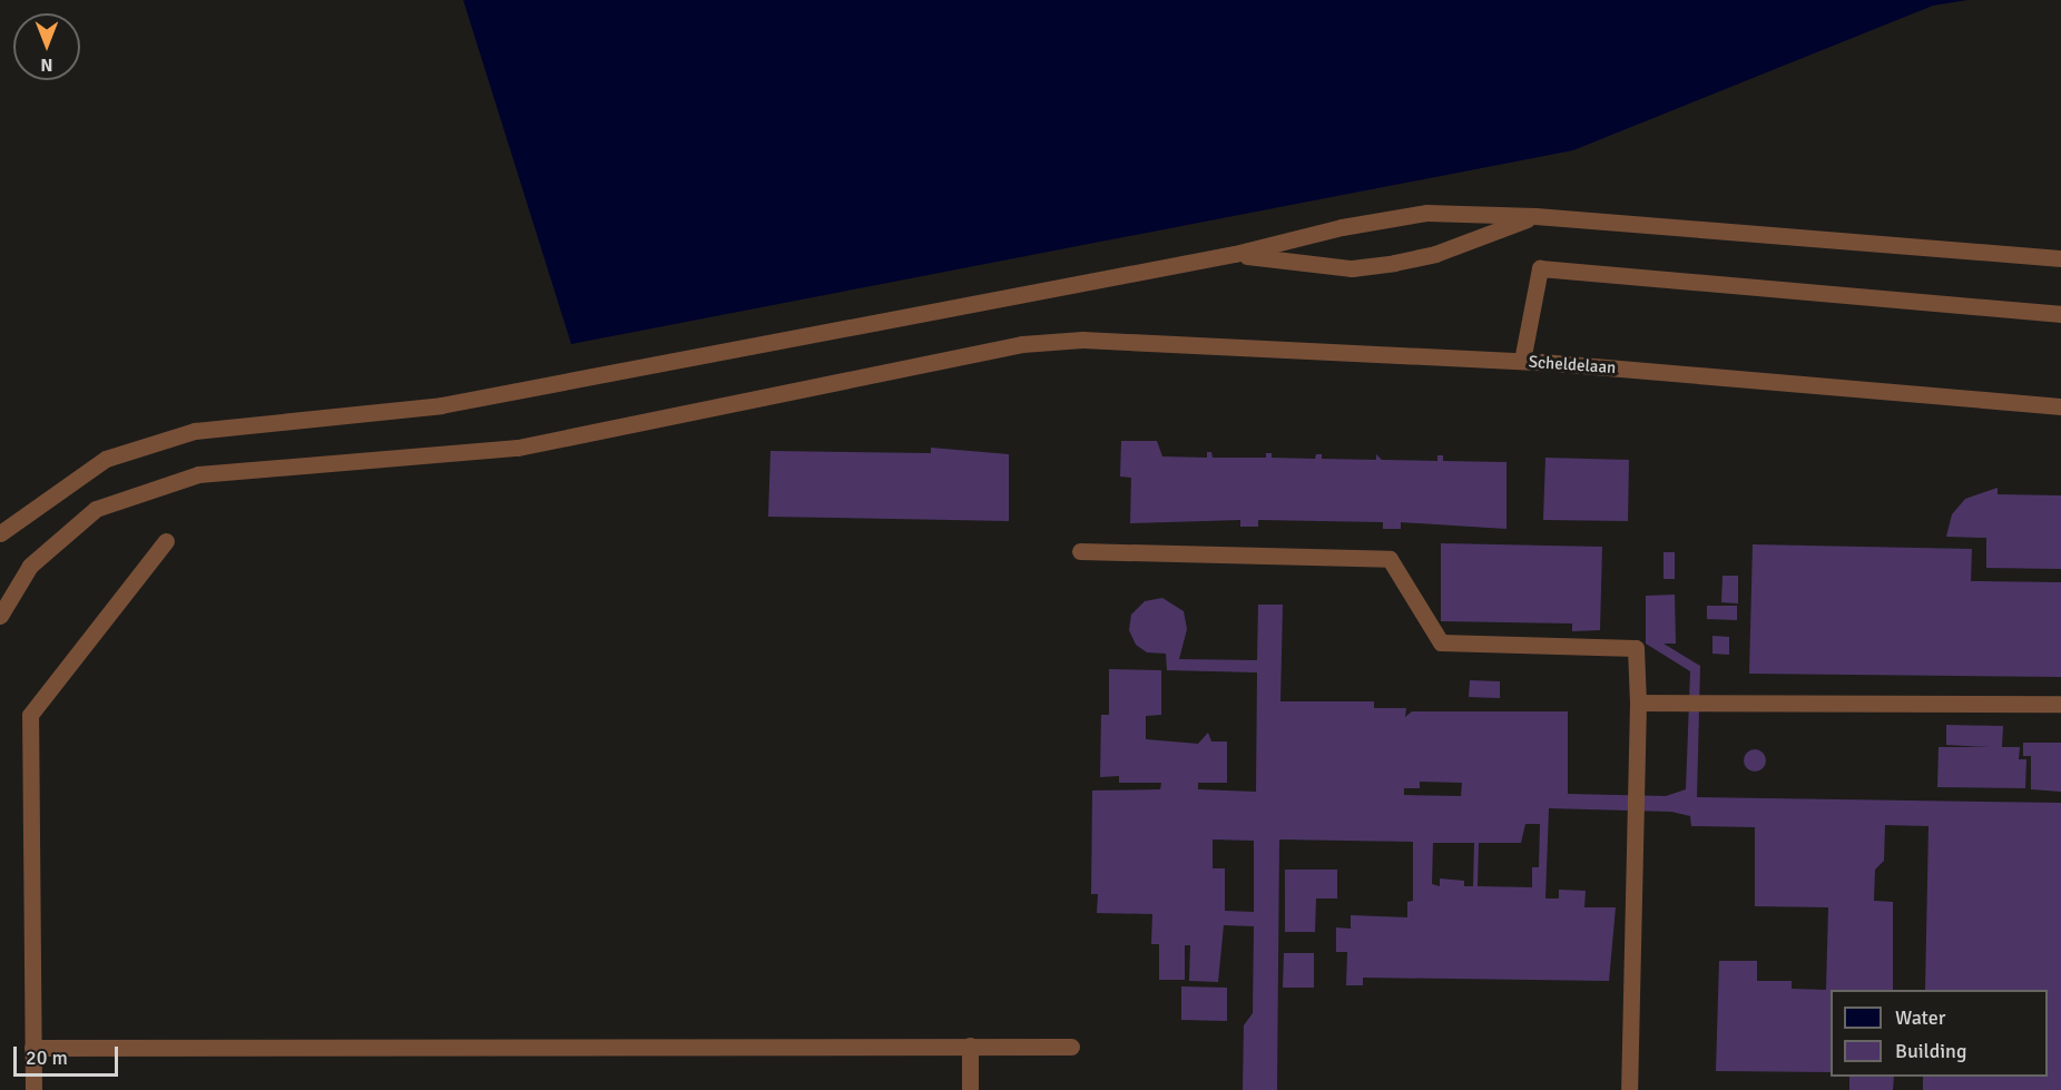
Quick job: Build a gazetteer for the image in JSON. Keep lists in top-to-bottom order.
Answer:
{
  "streets": {
    "lane": ["Scheldelaan"]
  },
  "legend": ["Water", "Building"],
  "scale_bar": "20 m",
  "north": "bottom"
}
